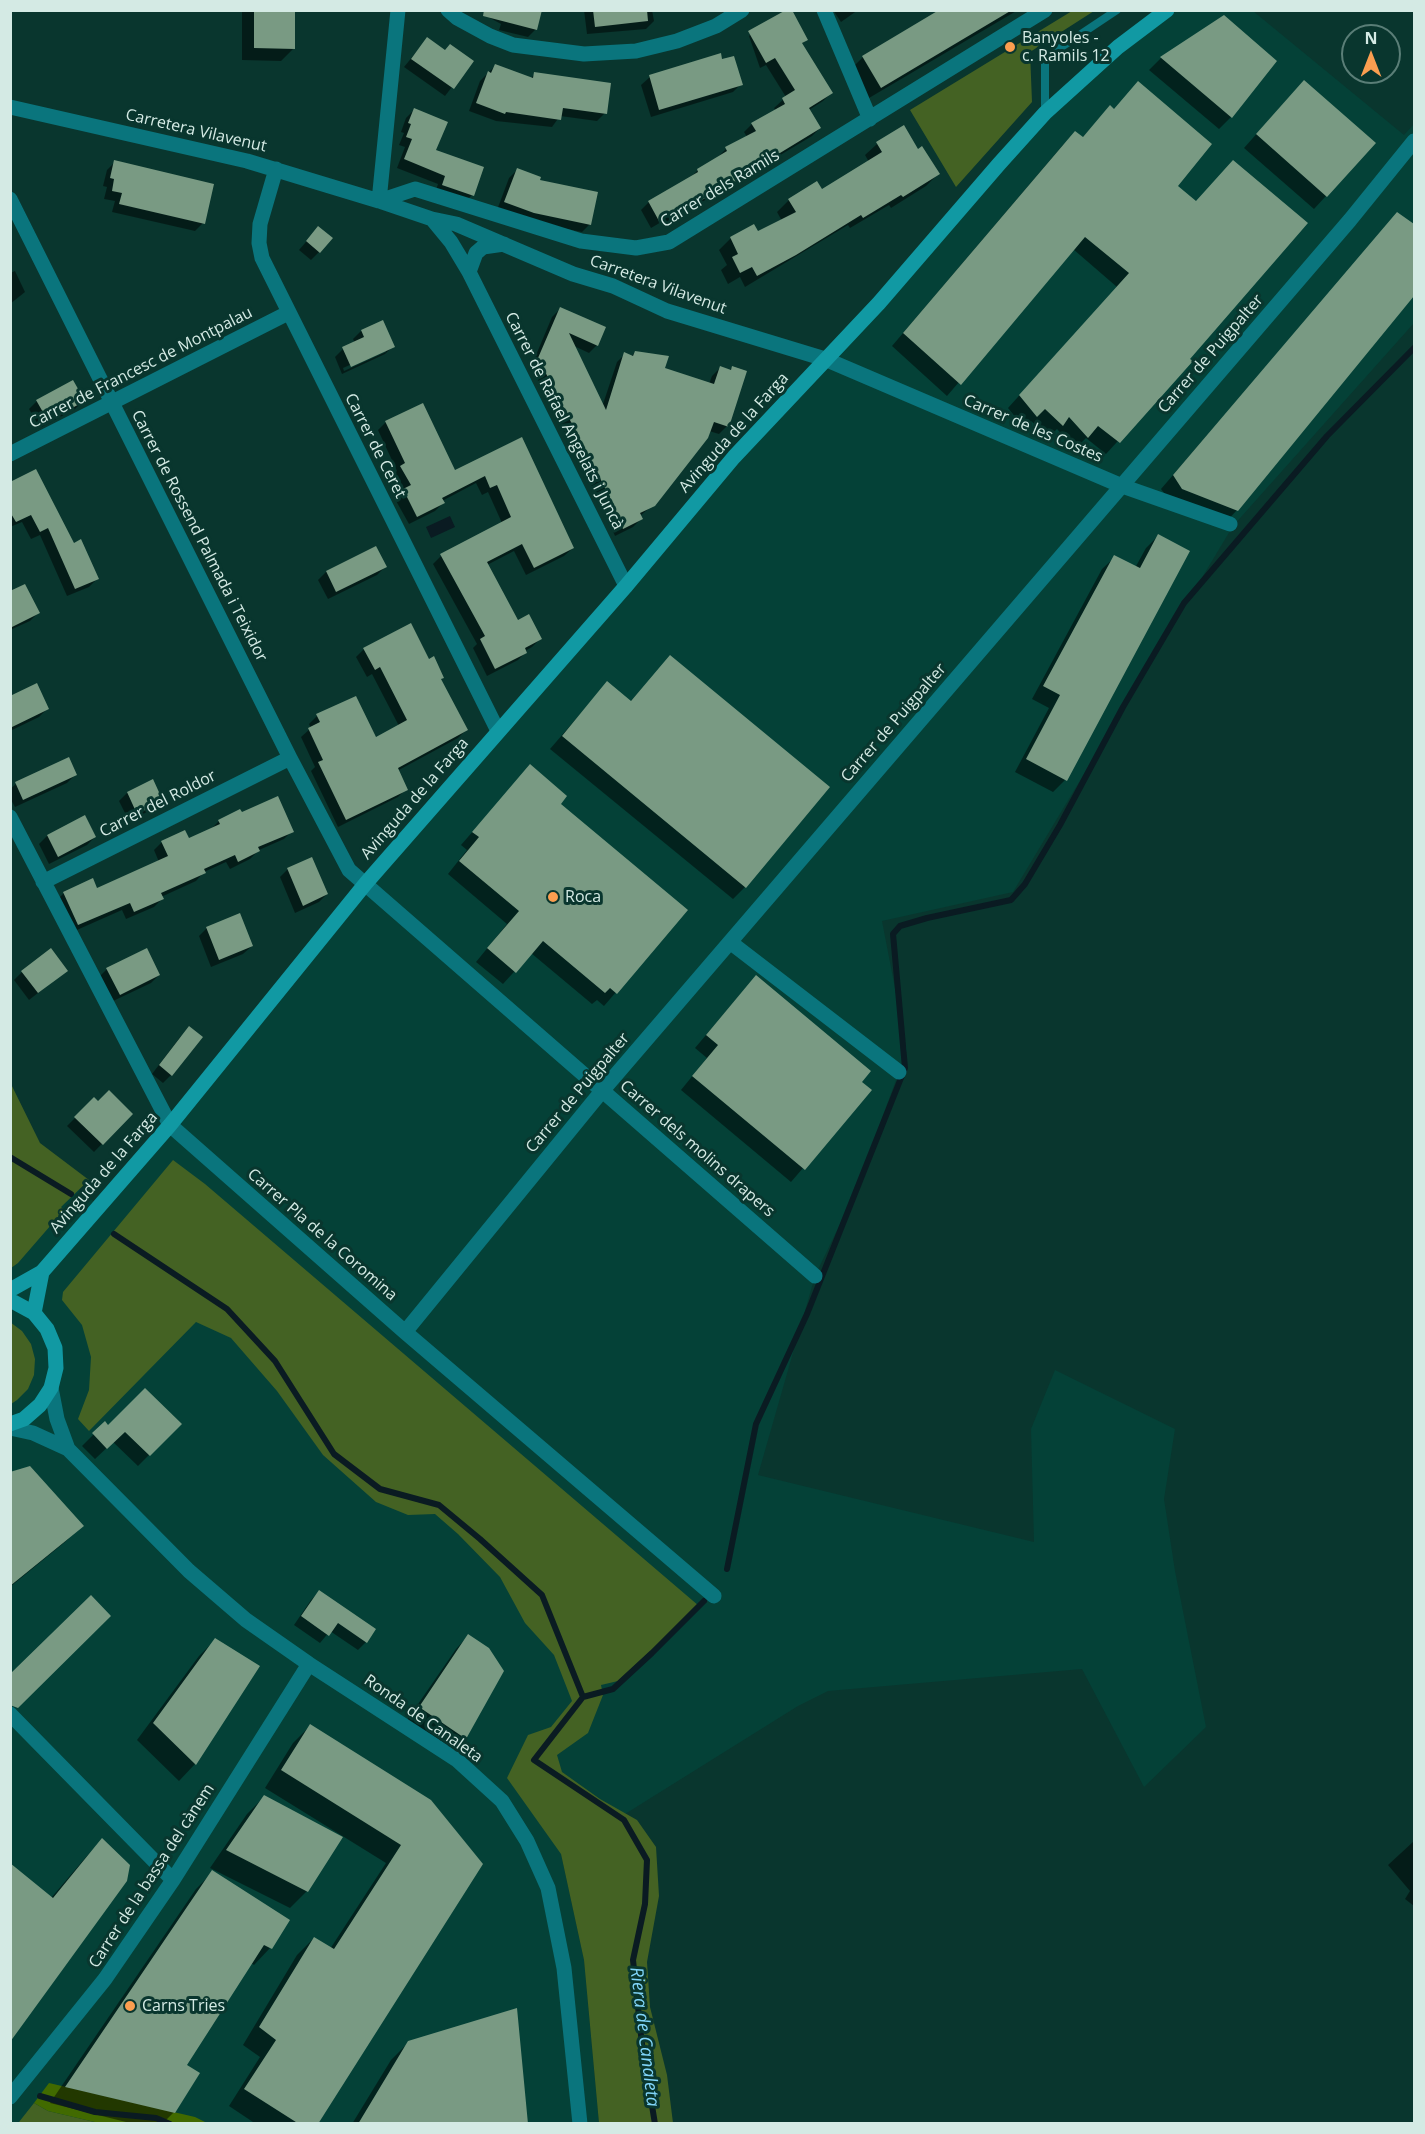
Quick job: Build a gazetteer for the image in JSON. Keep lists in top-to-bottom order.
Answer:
{
  "streets": {
    "street": [
      "Carretera Vilavenut",
      "Carrer dels Ramils",
      "Carrer de Puigpalter",
      "Carrer de Francesc de Montpalau",
      "Carrer de Rafael Angelats i Juncà",
      "Carrer de les Costes",
      "Avinguda de la Farga",
      "Carrer de Ceret",
      "Carrer de Rossend Palmada i Teixidor",
      "Carrer del Roldor",
      "Carrer dels molins drapers",
      "Carrer Pla de la Coromina",
      "Ronda de Canaleta",
      "Carrer de la bassa del cànem"
    ]
  },
  "crossings": [
    ["Carretera Vilavenut", "Carrer dels Ramils"],
    ["Carretera Vilavenut", "Carrer de Rafael Angelats i Juncà"],
    ["Carretera Vilavenut", "Carrer de les Costes"],
    ["Carretera Vilavenut", "Avinguda de la Farga"],
    ["Carretera Vilavenut", "Carrer de Ceret"],
    ["Carrer de Puigpalter", "Carrer de les Costes"],
    ["Carrer de Puigpalter", "Carrer dels molins drapers"],
    ["Carrer de Puigpalter", "Carrer Pla de la Coromina"],
    ["Carrer de Francesc de Montpalau", "Carrer de Ceret"],
    ["Carrer de Francesc de Montpalau", "Carrer de Rossend Palmada i Teixidor"],
    ["Carrer de Rafael Angelats i Juncà", "Avinguda de la Farga"],
    ["Carrer de les Costes", "Avinguda de la Farga"],
    ["Avinguda de la Farga", "Carrer de Ceret"],
    ["Avinguda de la Farga", "Carrer de Rossend Palmada i Teixidor"],
    ["Avinguda de la Farga", "Carrer dels molins drapers"],
    ["Avinguda de la Farga", "Carrer Pla de la Coromina"],
    ["Carrer de Rossend Palmada i Teixidor", "Carrer del Roldor"],
    ["Carrer de Rossend Palmada i Teixidor", "Carrer dels molins drapers"],
    ["Carrer del Roldor", "Carrer Pla de la Coromina"],
    ["Ronda de Canaleta", "Carrer de la bassa del cànem"]
  ],
  "water": ["Riera de Canaleta"],
  "places": ["Banyoles - c. Ramils 12", "Roca", "Carns Tries"],
  "north": "top"
}
